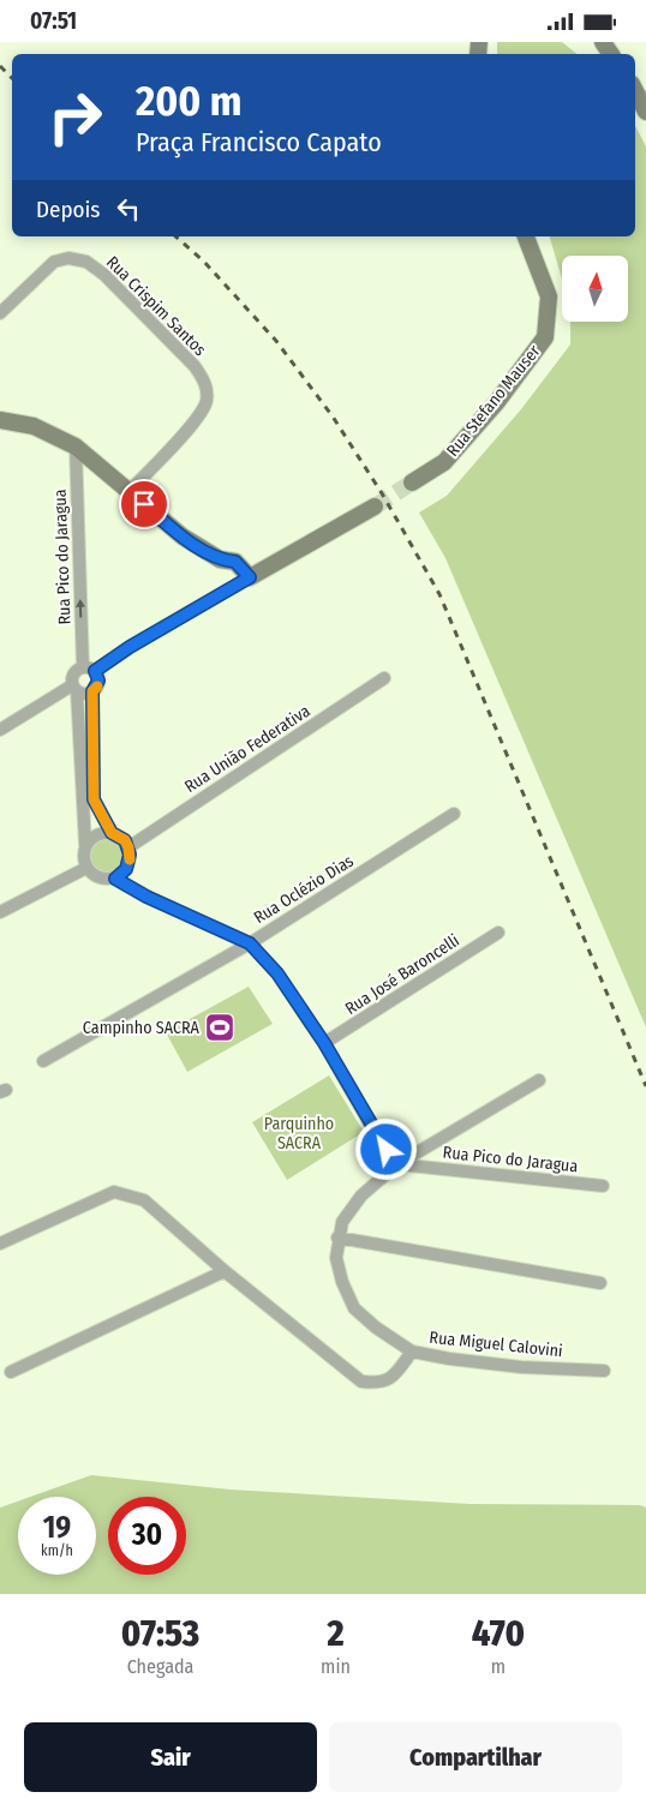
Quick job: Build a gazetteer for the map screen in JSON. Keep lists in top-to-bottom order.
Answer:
{
  "streets": {
    "street": [
      "Rua Crispim Santos",
      "Rua Stefano Mauser",
      "Rua Pico do Jaragua",
      "Rua União Federativa",
      "Rua Oclézio Dias",
      "Rua José Baroncelli",
      "Rua Miguel Calovini"
    ]
  },
  "crossings": [
    ["Rua Pico do Jaragua", "Rua Miguel Calovini"]
  ],
  "one_way": ["Rua Pico do Jaragua"],
  "parks": ["Parquinho SACRA"],
  "places": {
    "sports": ["Campinho SACRA"]
  },
  "north": "top",
  "page": {
    "status": "07:51",
    "turn": ["200 m", "Praça Francisco Capato"],
    "then": "Depois",
    "speed": "19 km/h",
    "limit": "30",
    "eta": [
      "07:53",
      "Chegada",
      "2",
      "min",
      "470",
      "m"
    ],
    "buttons": ["Sair", "Compartilhar"]
  }
}
